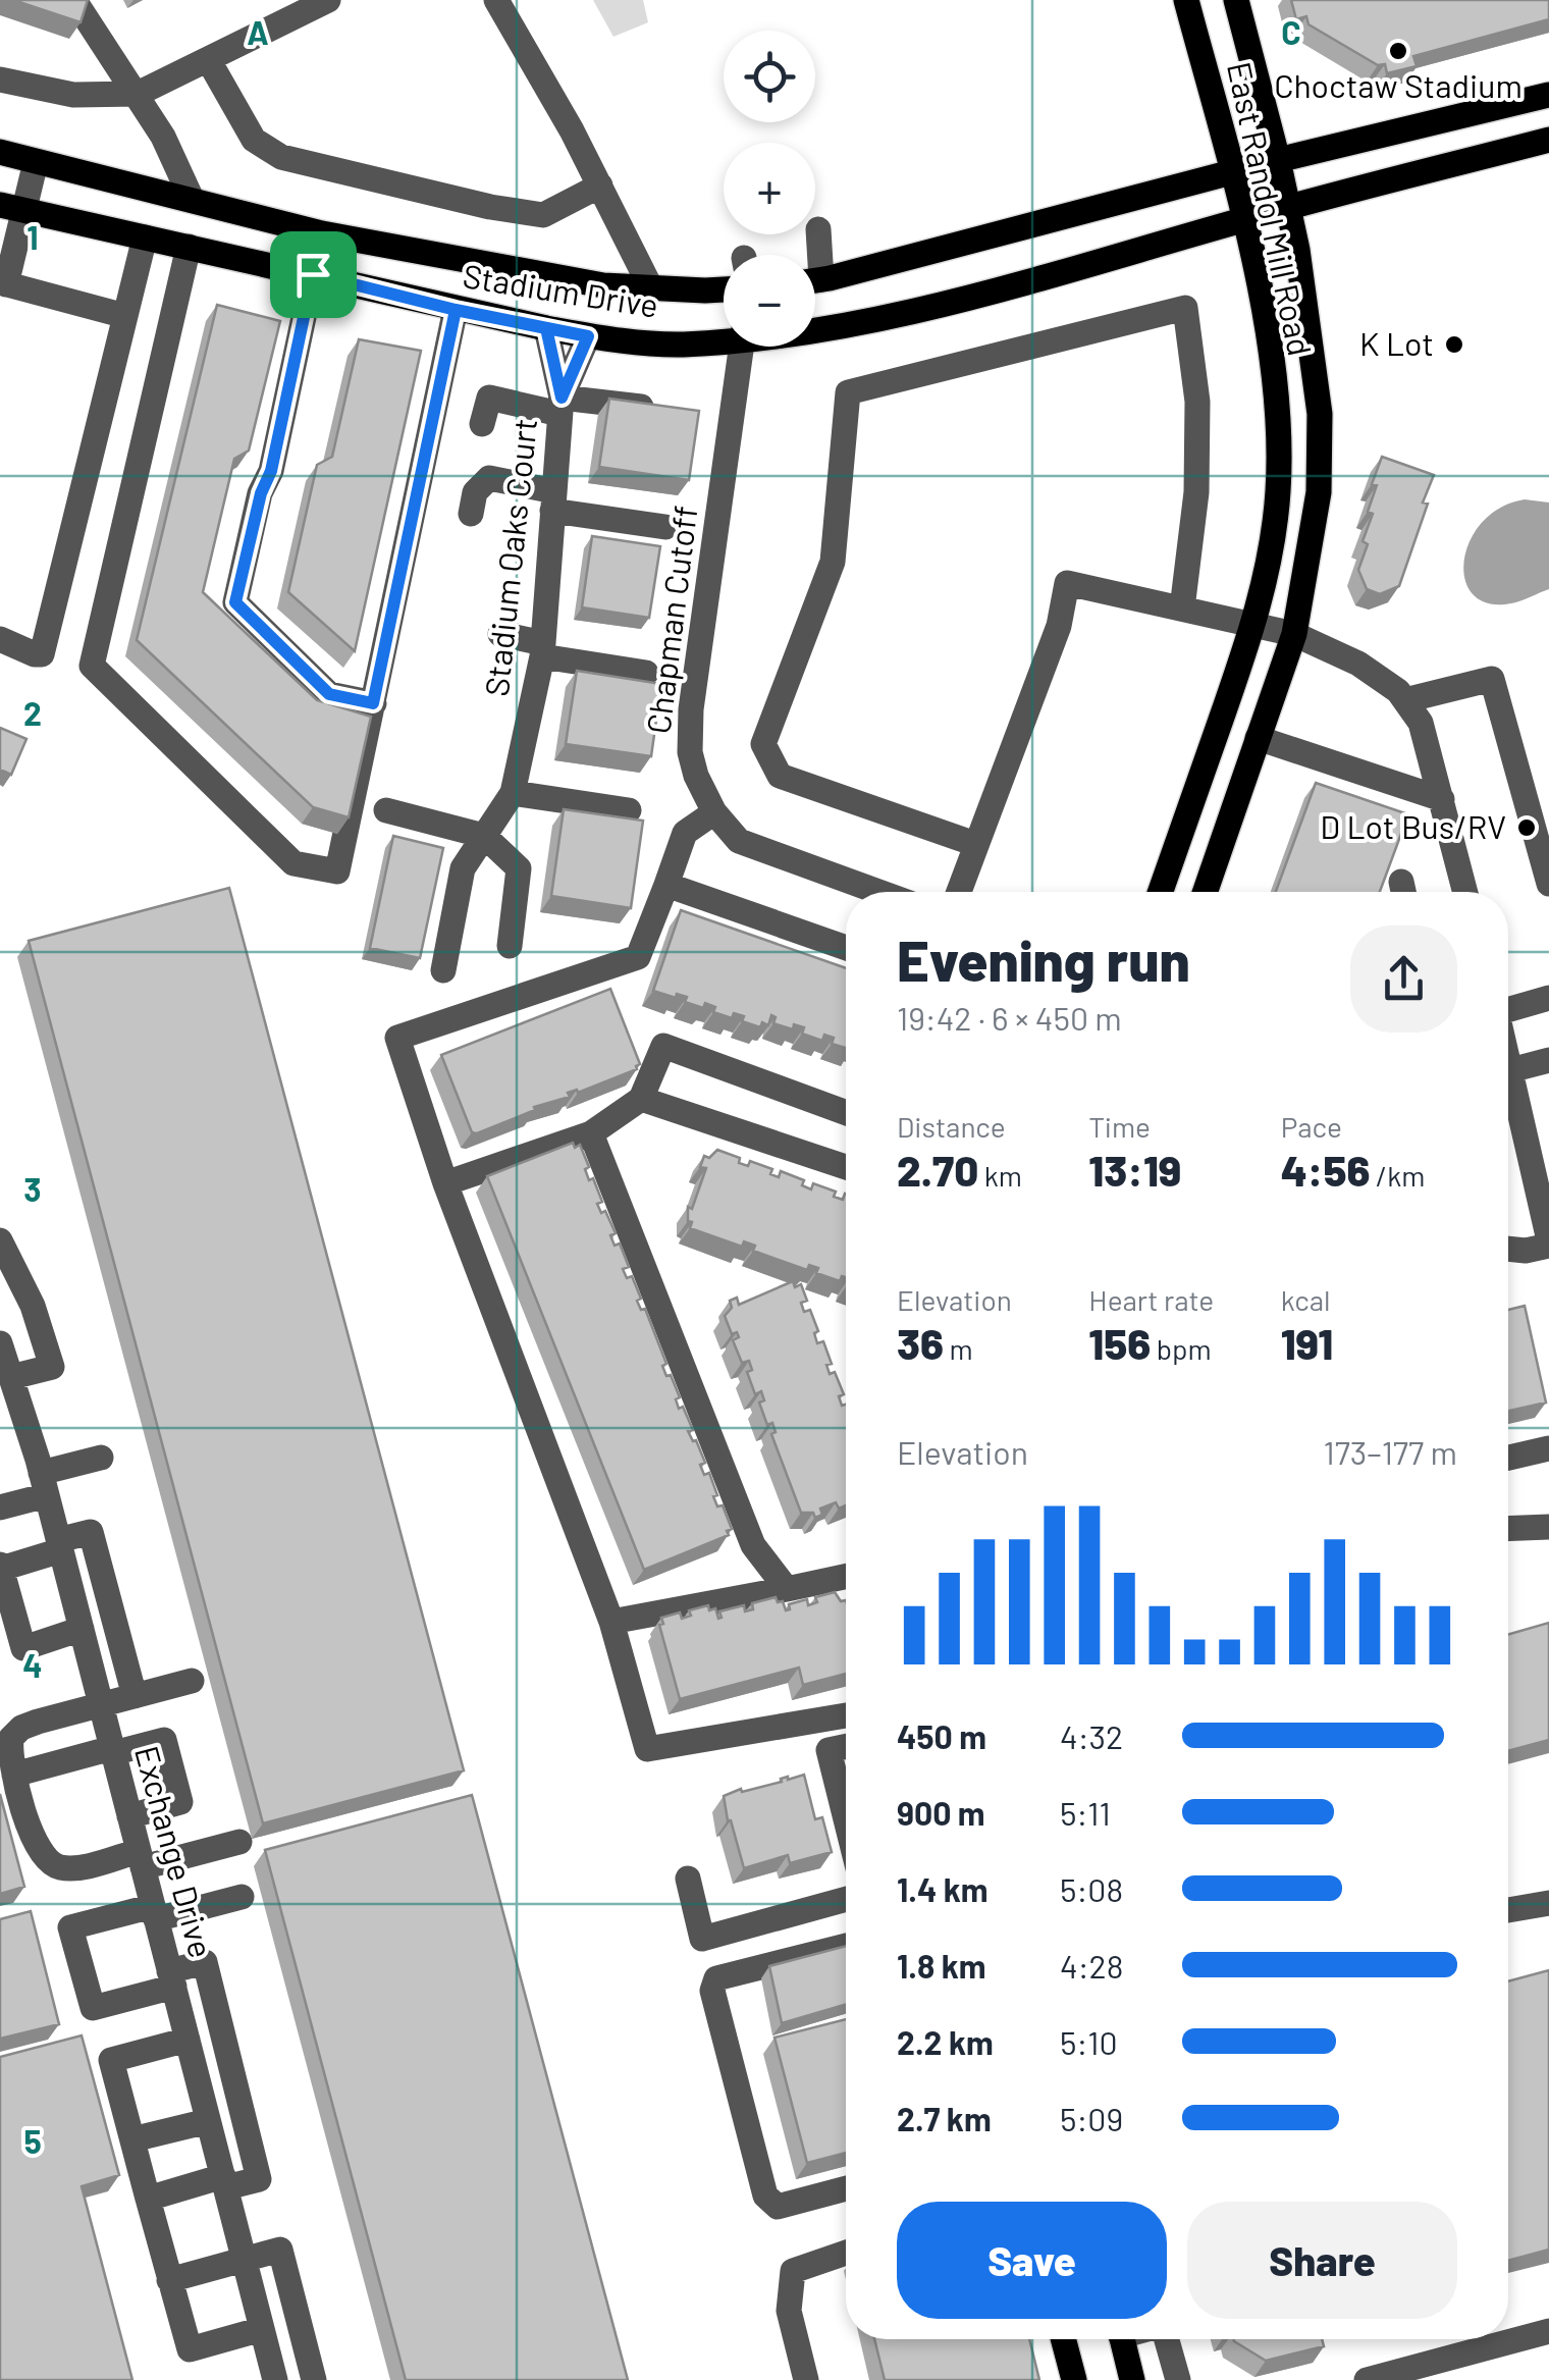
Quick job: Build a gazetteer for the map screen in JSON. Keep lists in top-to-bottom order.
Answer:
{
  "streets": {
    "main road": ["East Randol Mill Road", "Stadium Drive"],
    "street": ["Stadium Oaks Court", "Chapman Cutoff", "Exchange Drive"]
  },
  "crossings": [
    ["East Randol Mill Road", "Stadium Drive"],
    ["Stadium Drive", "Stadium Oaks Court"]
  ],
  "places": ["Choctaw Stadium", "K Lot", "D Lot Bus/RV"],
  "page": {
    "map_buttons": ["+", "−"],
    "heading": ["Evening run", "19:42 · 6 × 450 m"],
    "stats": [
      ["Distance", "2.70 km"],
      ["Time", "13:19"],
      ["Pace", "4:56 /km"],
      ["Elevation", "36 m"],
      ["Heart rate", "156 bpm"],
      ["kcal", "191"]
    ],
    "chart": ["Elevation", "173–177 m"],
    "list": [
      {
        "name": "450 m",
        "note": "4:32"
      },
      {
        "name": "900 m",
        "note": "5:11"
      },
      {
        "name": "1.4 km",
        "note": "5:08"
      },
      {
        "name": "1.8 km",
        "note": "4:28"
      },
      {
        "name": "2.2 km",
        "note": "5:10"
      },
      {
        "name": "2.7 km",
        "note": "5:09"
      }
    ],
    "buttons": ["Save", "Share"]
  },
  "grid": {
    "columns": ["A", "C"],
    "rows": [
      "1",
      "2",
      "3",
      "4",
      "5"
    ]
  }
}
